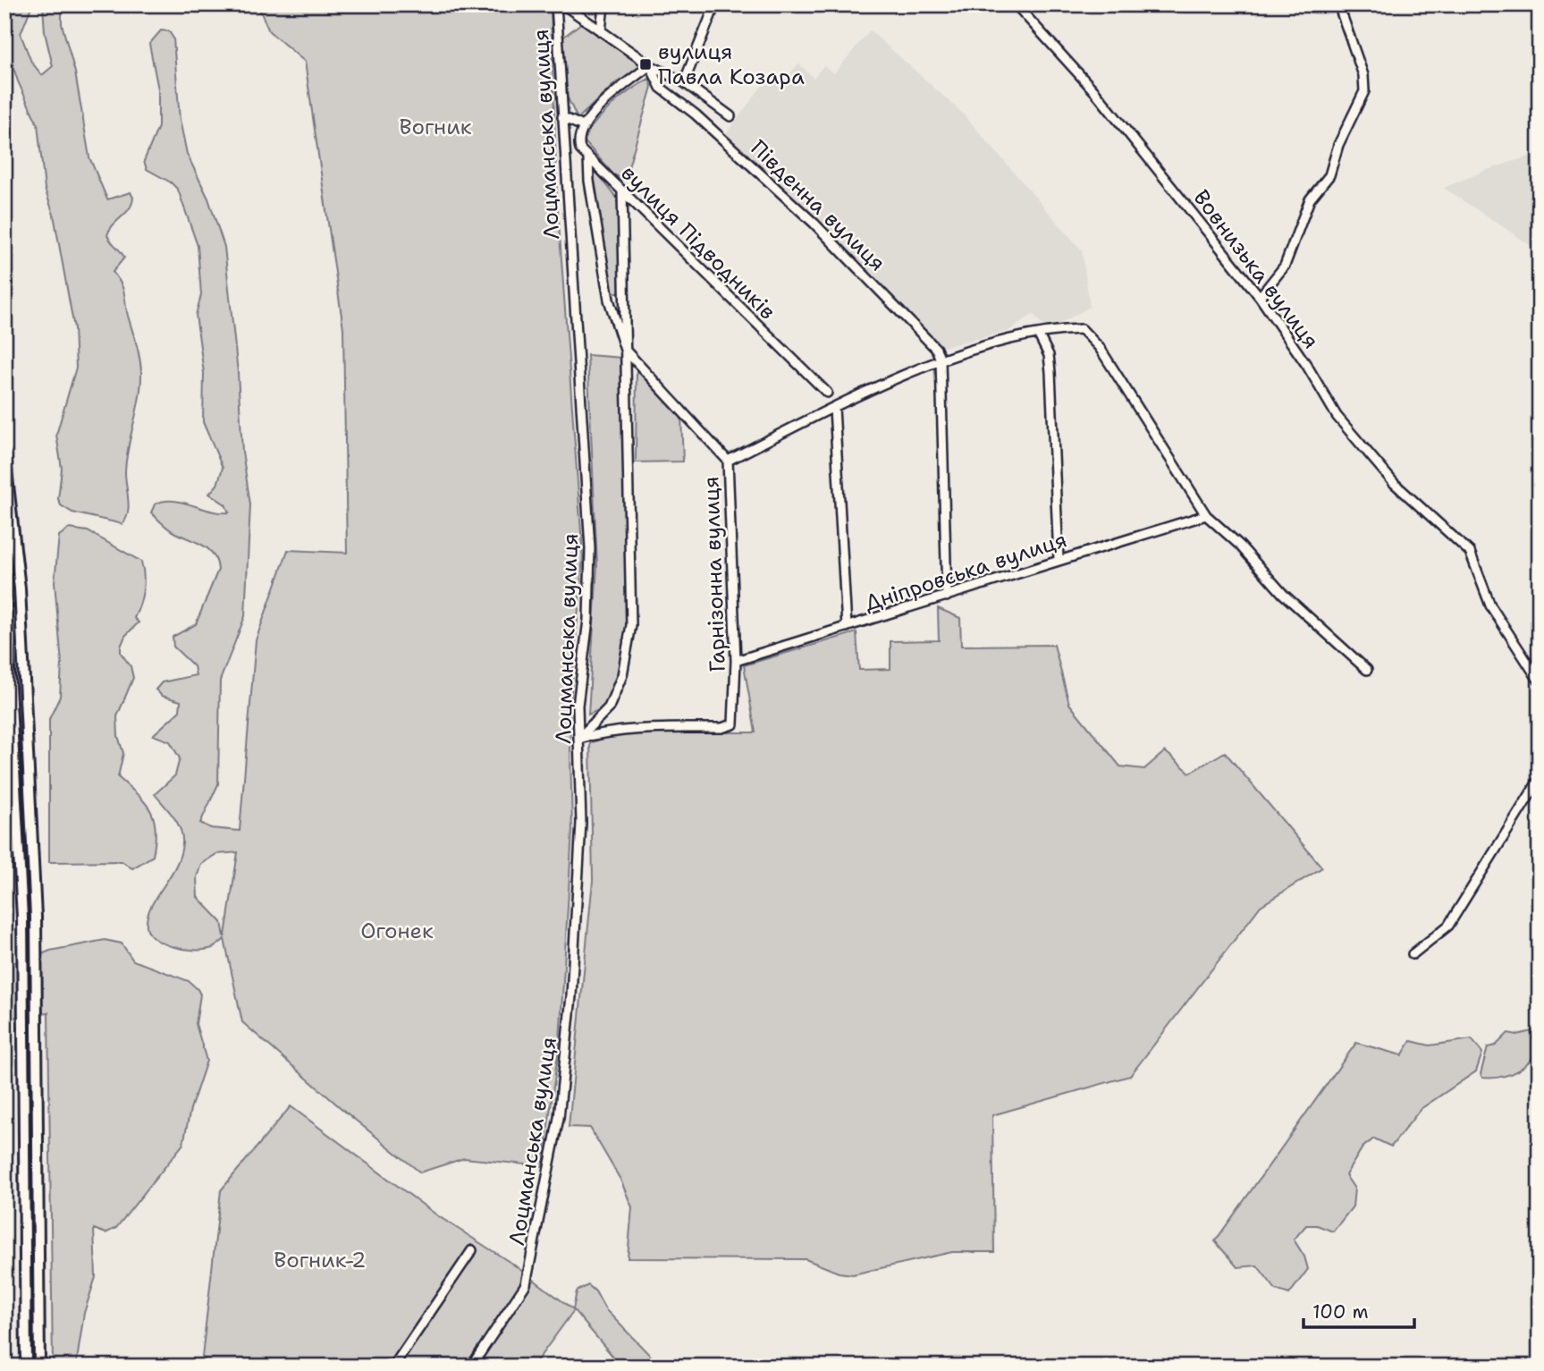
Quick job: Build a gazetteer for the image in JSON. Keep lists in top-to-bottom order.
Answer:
{
  "streets": {
    "street": [
      "Лоцманська вулиця",
      "Південна вулиця",
      "вулиця Підводників",
      "Вовнизька вулиця",
      "Дніпровська вулиця",
      "Гарнізонна вулиця"
    ]
  },
  "crossings": [
    ["Лоцманська вулиця", "Гарнізонна вулиця"],
    ["Дніпровська вулиця", "Гарнізонна вулиця"]
  ],
  "parks": ["Вогник", "Огонек", "Вогник-2"],
  "places": {
    "transit": ["вулиця Павла Козара"]
  },
  "scale_bar": "100 m"
}
